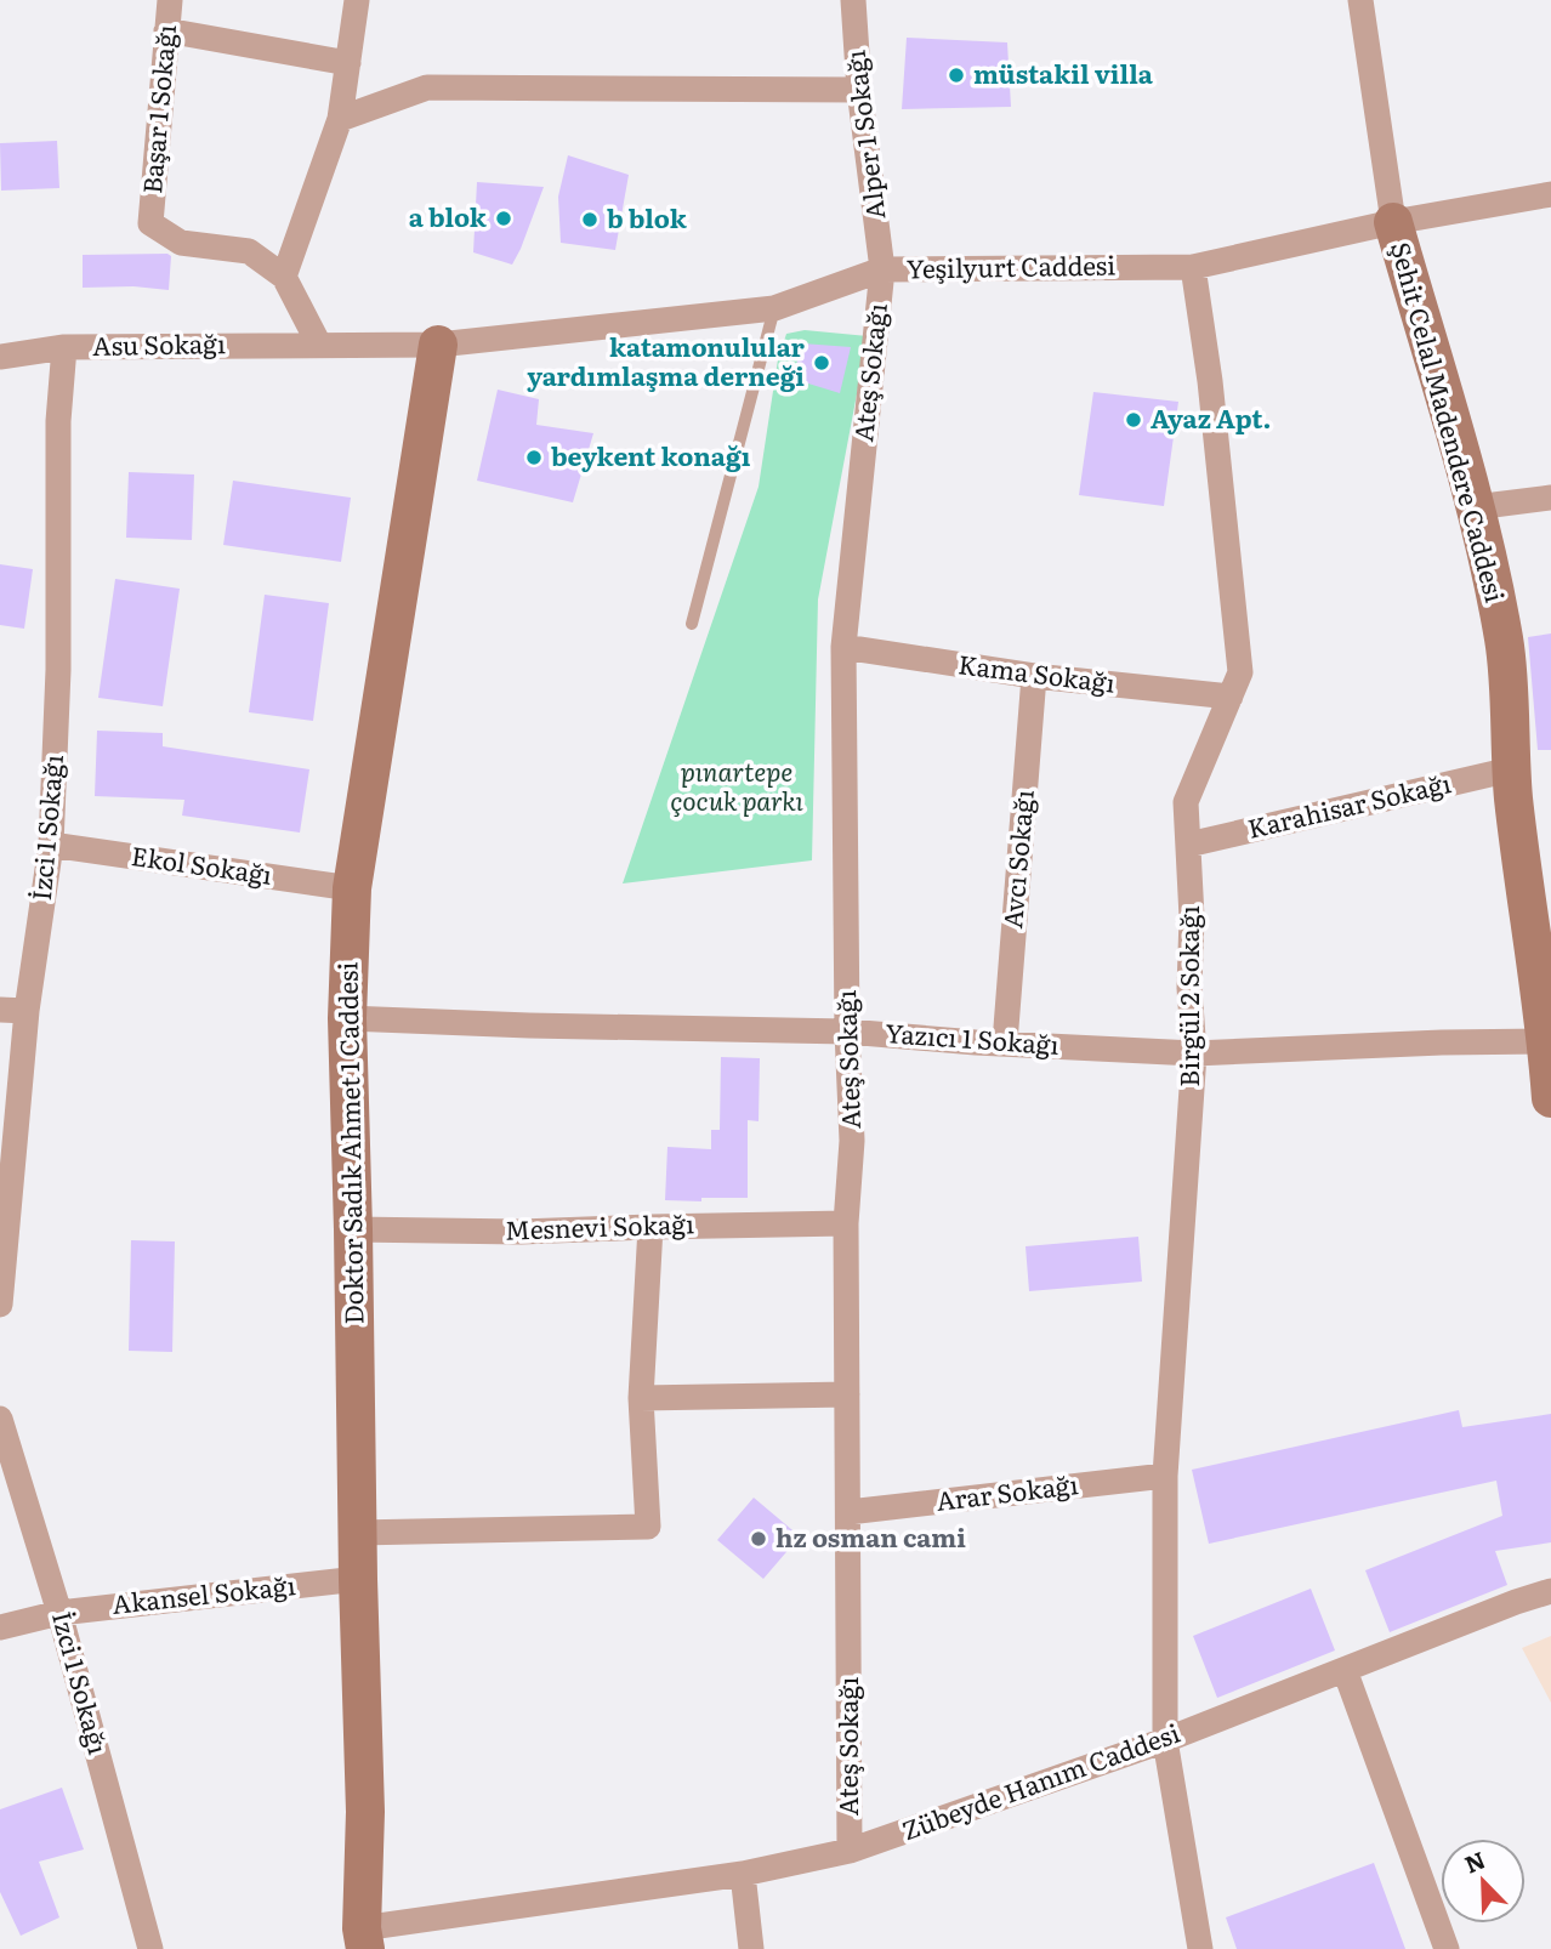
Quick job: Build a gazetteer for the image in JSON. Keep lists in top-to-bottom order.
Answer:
{
  "streets": {
    "street": [
      "Başar 1 Sokağı",
      "Alper 1 Sokağı",
      "Yeşilyurt Caddesi",
      "Asu Sokağı",
      "Ateş Sokağı",
      "Şehit Celal Madendere Caddesi",
      "Kama Sokağı",
      "Karahisar Sokağı",
      "İzci 1 Sokağı",
      "Avcı Sokağı",
      "Ekol Sokağı",
      "Birgül 2 Sokağı",
      "Yazıcı 1 Sokağı",
      "Doktor Sadık Ahmet 1 Caddesi",
      "Mesnevi Sokağı",
      "Arar Sokağı",
      "Akansel Sokağı",
      "Zübeyde Hanım Caddesi"
    ]
  },
  "crossings": [
    ["Alper 1 Sokağı", "Yeşilyurt Caddesi"],
    ["Alper 1 Sokağı", "Ateş Sokağı"],
    ["Yeşilyurt Caddesi", "Asu Sokağı"],
    ["Yeşilyurt Caddesi", "Ateş Sokağı"],
    ["Yeşilyurt Caddesi", "Şehit Celal Madendere Caddesi"],
    ["Yeşilyurt Caddesi", "Birgül 2 Sokağı"],
    ["Yeşilyurt Caddesi", "Doktor Sadık Ahmet 1 Caddesi"],
    ["Asu Sokağı", "İzci 1 Sokağı"],
    ["Ateş Sokağı", "Kama Sokağı"],
    ["Ateş Sokağı", "Yazıcı 1 Sokağı"],
    ["Ateş Sokağı", "Mesnevi Sokağı"],
    ["Ateş Sokağı", "Arar Sokağı"],
    ["Ateş Sokağı", "Zübeyde Hanım Caddesi"],
    ["Şehit Celal Madendere Caddesi", "Karahisar Sokağı"],
    ["Şehit Celal Madendere Caddesi", "Yazıcı 1 Sokağı"],
    ["Kama Sokağı", "Avcı Sokağı"],
    ["Kama Sokağı", "Birgül 2 Sokağı"],
    ["Karahisar Sokağı", "Birgül 2 Sokağı"],
    ["İzci 1 Sokağı", "Ekol Sokağı"],
    ["İzci 1 Sokağı", "Akansel Sokağı"],
    ["Avcı Sokağı", "Yazıcı 1 Sokağı"],
    ["Ekol Sokağı", "Doktor Sadık Ahmet 1 Caddesi"],
    ["Birgül 2 Sokağı", "Yazıcı 1 Sokağı"],
    ["Birgül 2 Sokağı", "Arar Sokağı"],
    ["Birgül 2 Sokağı", "Zübeyde Hanım Caddesi"],
    ["Yazıcı 1 Sokağı", "Doktor Sadık Ahmet 1 Caddesi"],
    ["Doktor Sadık Ahmet 1 Caddesi", "Mesnevi Sokağı"],
    ["Doktor Sadık Ahmet 1 Caddesi", "Akansel Sokağı"],
    ["Doktor Sadık Ahmet 1 Caddesi", "Zübeyde Hanım Caddesi"]
  ],
  "parks": ["pınartepe çocuk parkı"],
  "places": [
    "müstakil villa",
    "a blok",
    "b blok",
    "katamonulular yardımlaşma derneği",
    "Ayaz Apt.",
    "beykent konağı",
    "hz osman cami"
  ],
  "north": "top left"
}
